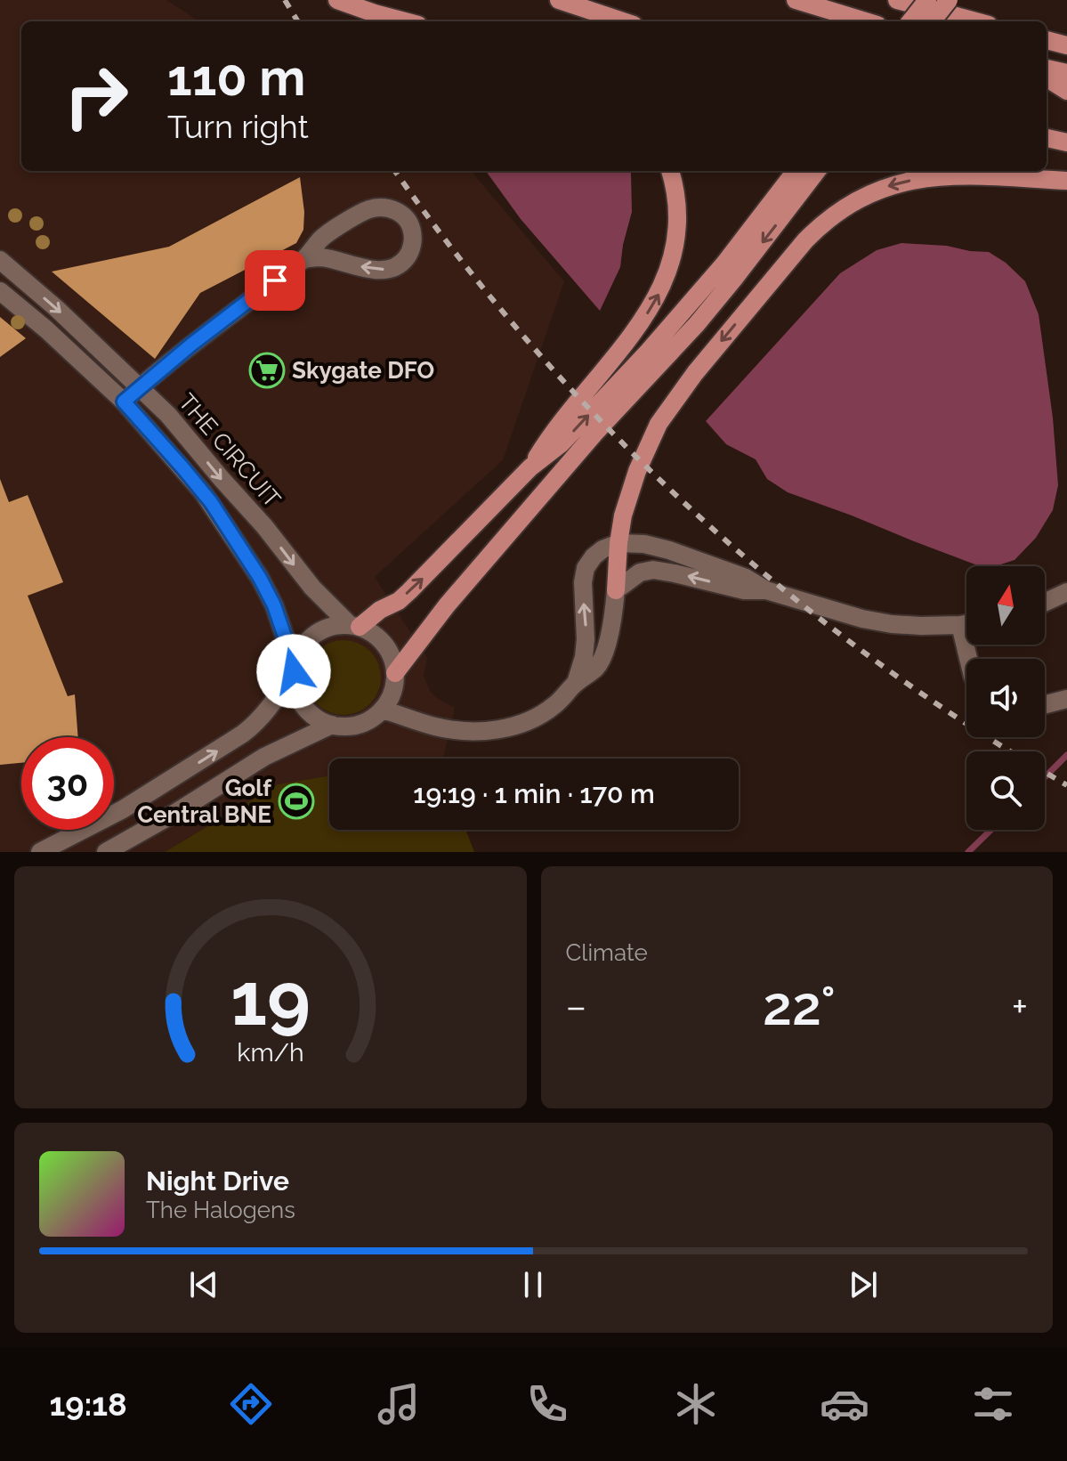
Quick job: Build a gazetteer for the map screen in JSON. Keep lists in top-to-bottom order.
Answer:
{
  "streets": {
    "street": ["THE CIRCUIT"]
  },
  "places": {
    "supermarket": ["Skygate DFO"],
    "sports": ["Golf Central BNE"]
  },
  "north": "top",
  "page": {
    "turn": ["110 m", "Turn right"],
    "limit": "30",
    "trip": "19:19 · 1 min · 170 m",
    "tile": "Climate",
    "heat": ["−", "22°", "+"],
    "song": ["Night Drive", "The Halogens"],
    "tabs": "19:18",
    "gauge": ["19", "km/h"]
  }
}
